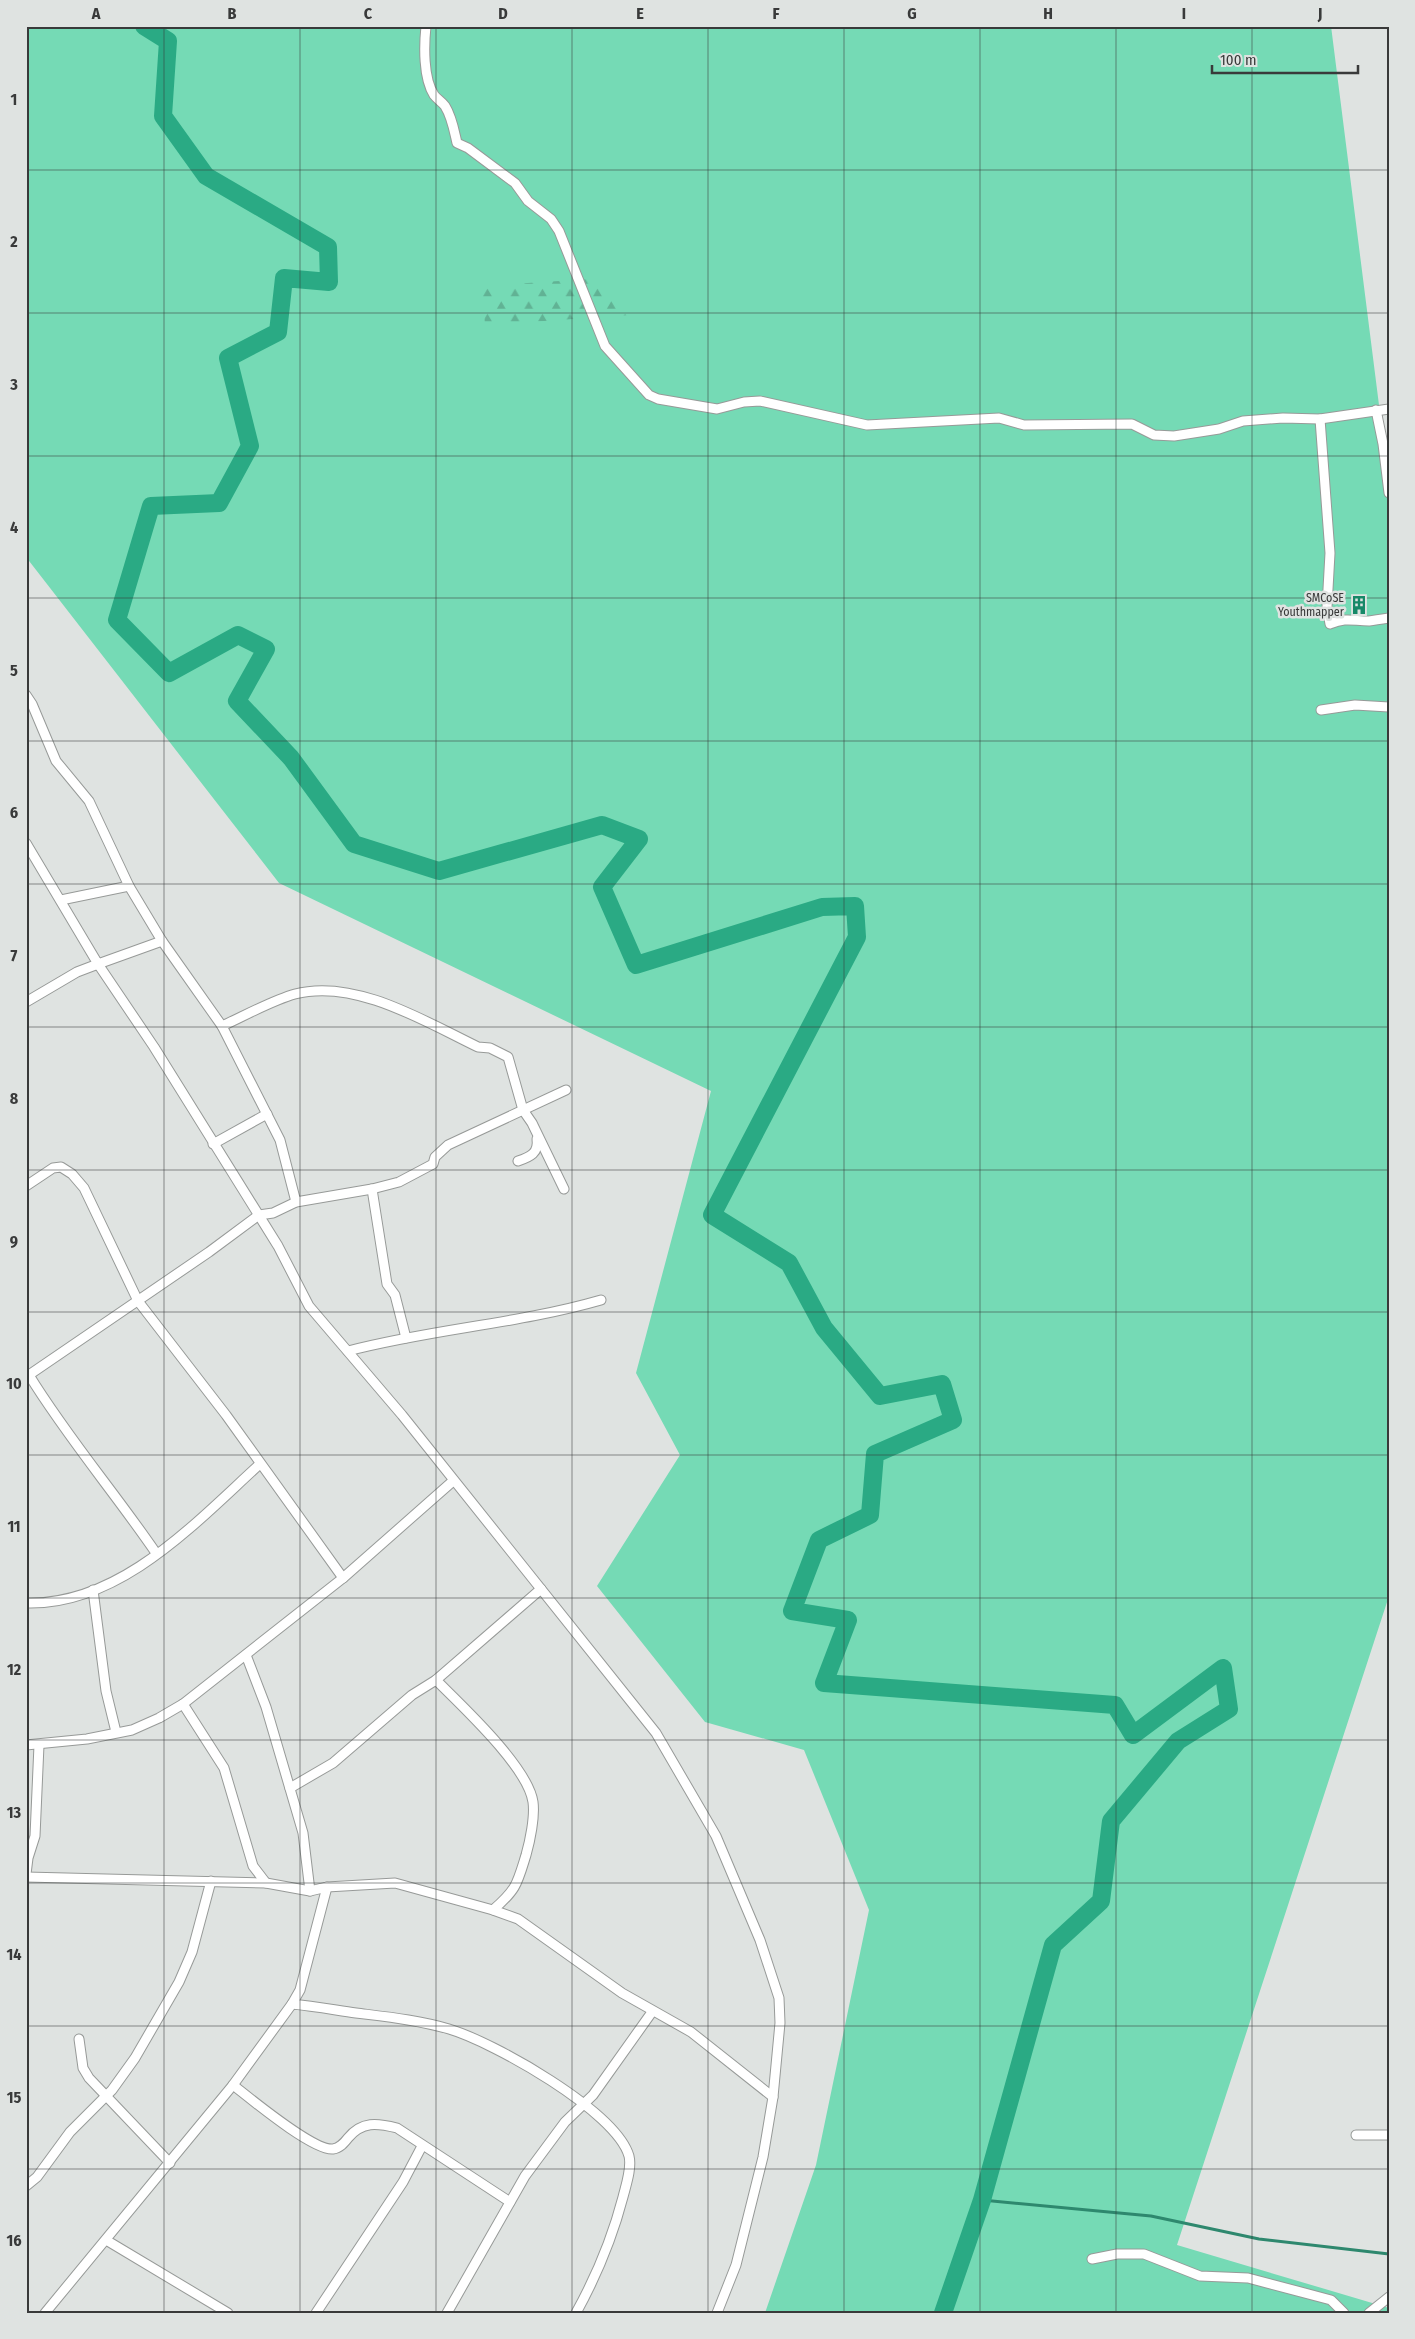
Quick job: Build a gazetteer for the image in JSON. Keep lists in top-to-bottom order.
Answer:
{
  "places": {
    "building": ["SMCoSE Youthmapper"]
  },
  "scale_bar": "100 m",
  "grid": {
    "columns": [
      "A",
      "B",
      "C",
      "D",
      "E",
      "F",
      "G",
      "H",
      "I",
      "J"
    ],
    "rows": [
      "1",
      "2",
      "3",
      "4",
      "5",
      "6",
      "7",
      "8",
      "9",
      "10",
      "11",
      "12",
      "13",
      "14",
      "15",
      "16"
    ]
  }
}
